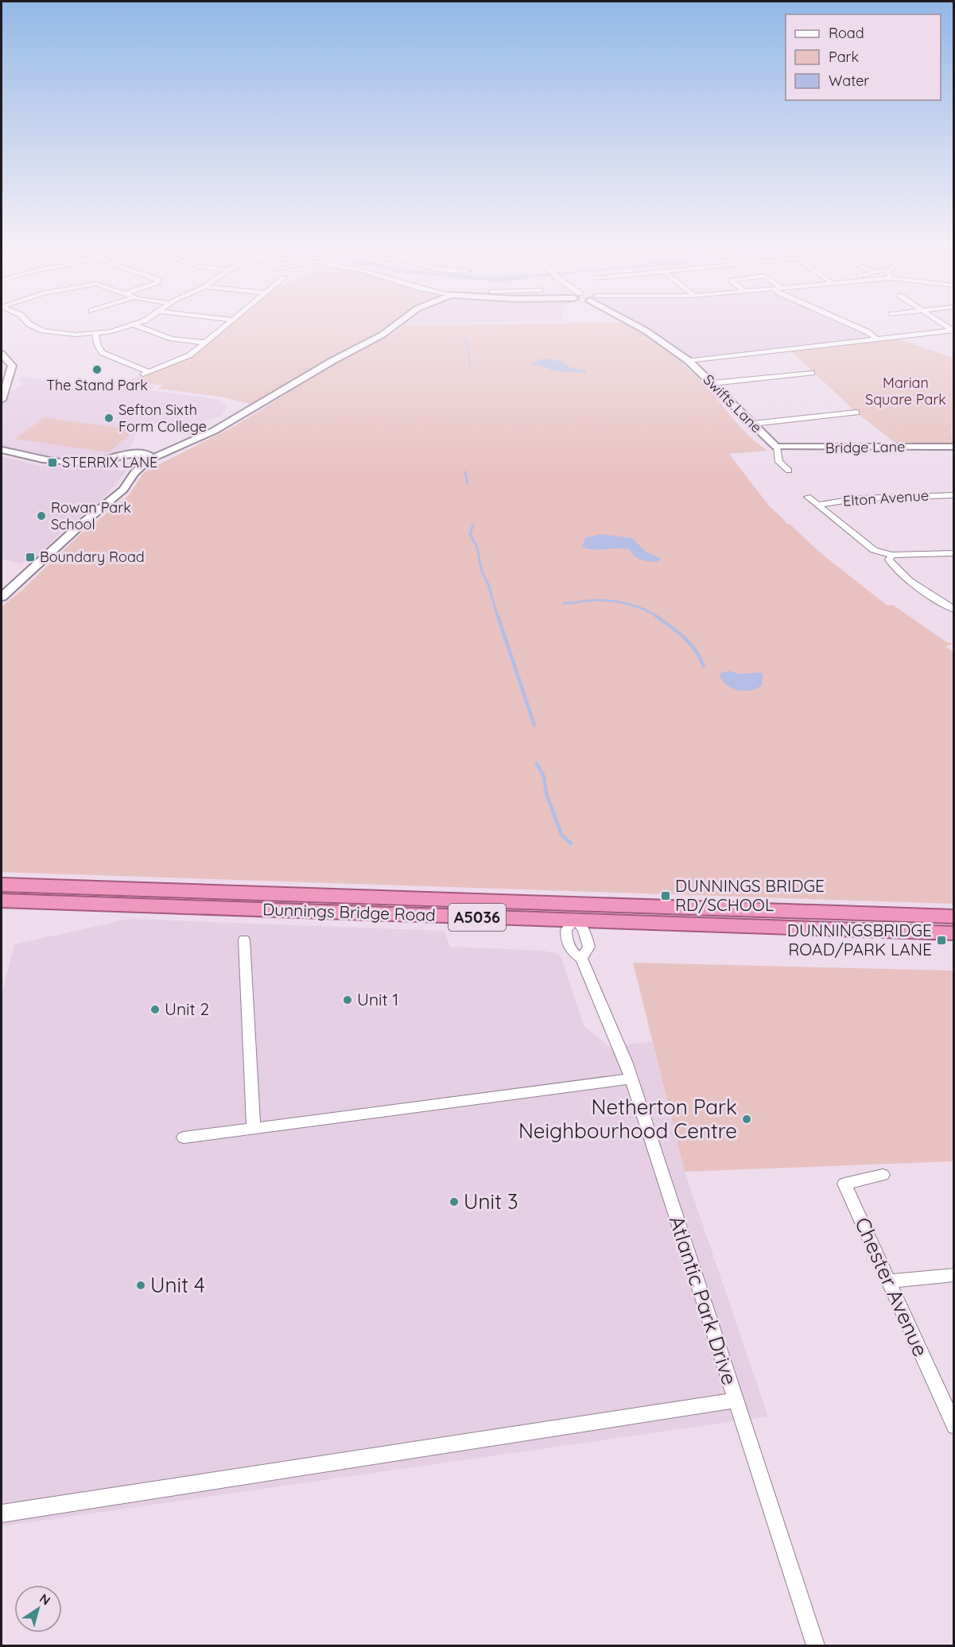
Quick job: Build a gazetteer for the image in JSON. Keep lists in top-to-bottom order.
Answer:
{
  "streets": {
    "highway": ["Dunnings Bridge Road", "A5036"],
    "street": [
      "Swifts Lane",
      "Bridge Lane",
      "Elton Avenue",
      "Chester Avenue",
      "Atlantic Park Drive"
    ]
  },
  "crossings": [
    ["Swifts Lane", "Bridge Lane"],
    ["Dunnings Bridge Road", "Atlantic Park Drive"]
  ],
  "parks": ["Marian Square Park"],
  "places": {
    "other": [
      "The Stand Park",
      "Sefton Sixth Form College",
      "Rowan Park School",
      "Unit 1",
      "Unit 2",
      "Netherton Park Neighbourhood Centre",
      "Unit 3",
      "Unit 4"
    ],
    "transit": [
      "STERRIX LANE",
      "Boundary Road",
      "DUNNINGS BRIDGE RD/SCHOOL",
      "DUNNINGSBRIDGE ROAD/PARK LANE"
    ]
  },
  "legend": ["Road", "Park", "Water"],
  "north": "top right"
}
